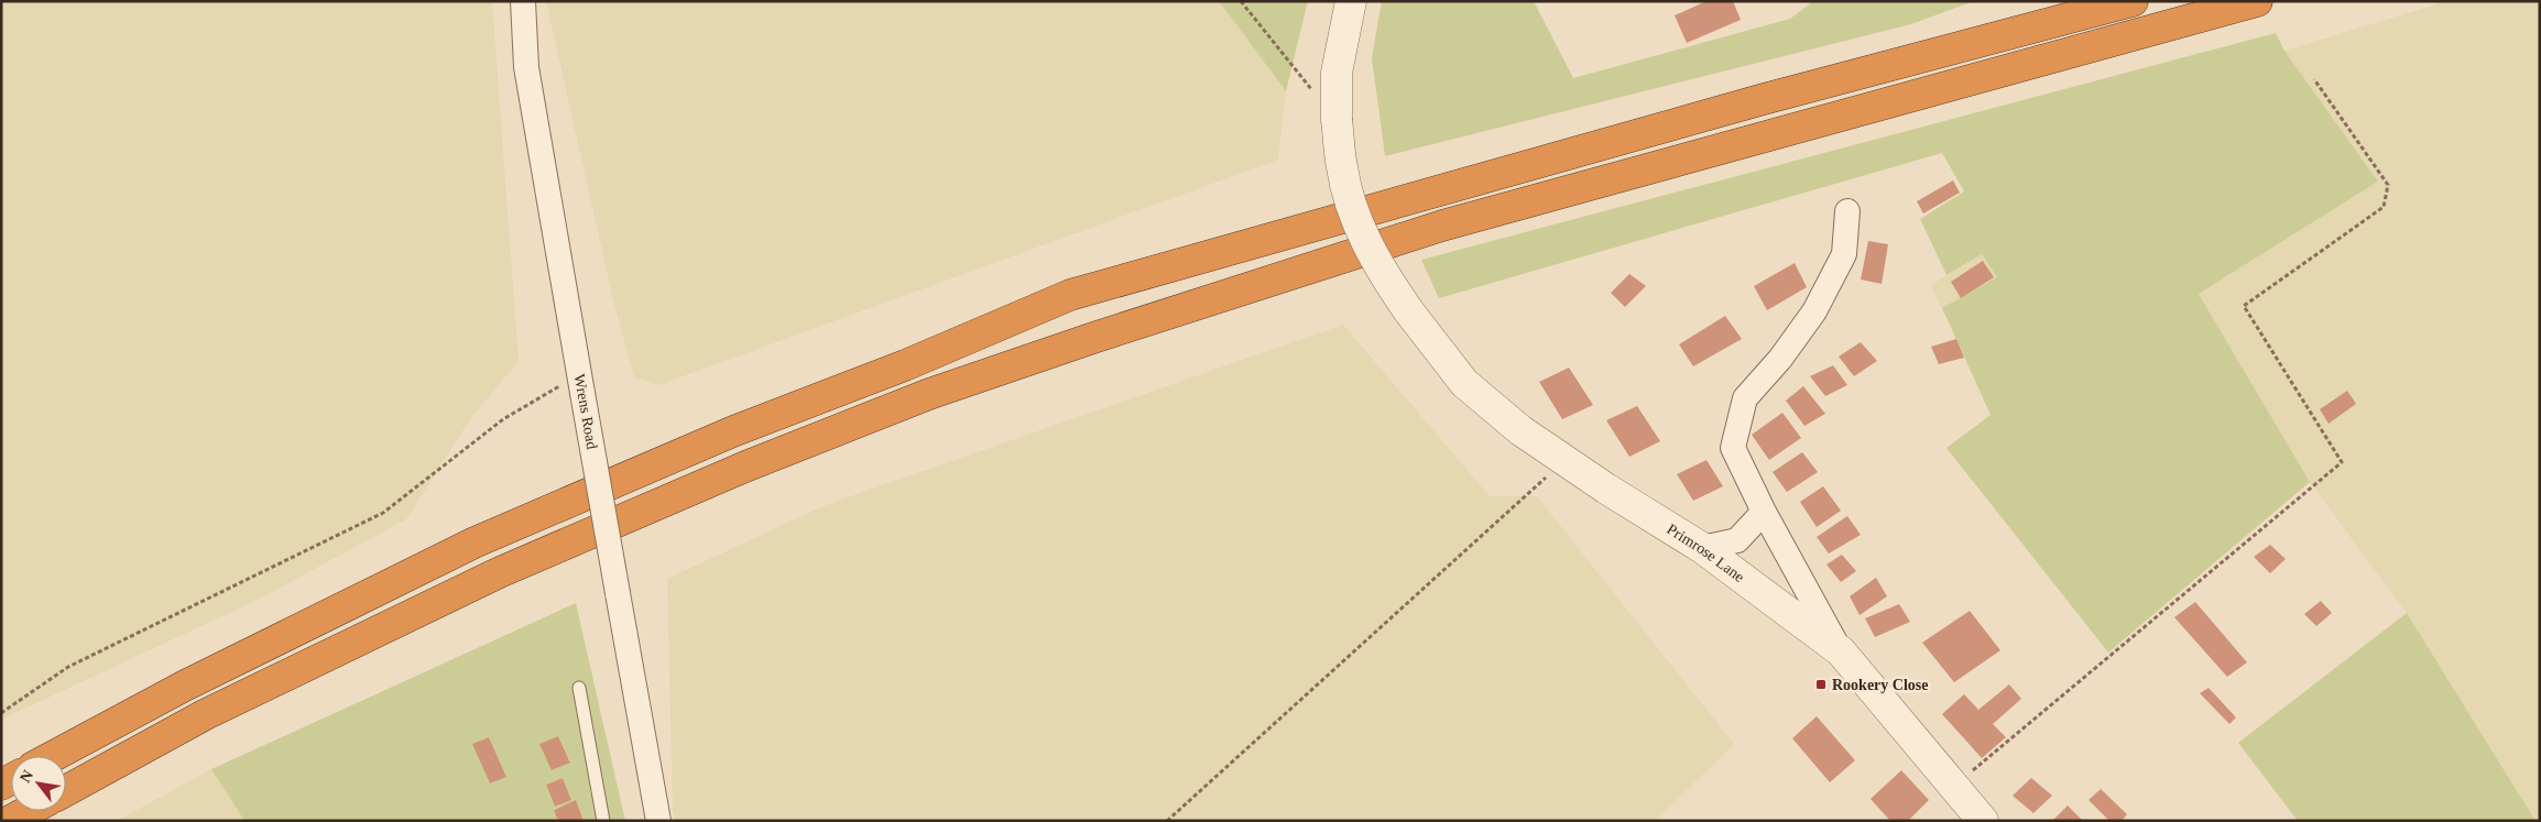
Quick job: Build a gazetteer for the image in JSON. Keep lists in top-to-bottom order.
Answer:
{
  "streets": {
    "street": ["Wrens Road", "Primrose Lane"]
  },
  "places": {
    "transit": ["Rookery Close"]
  },
  "north": "top left"
}
